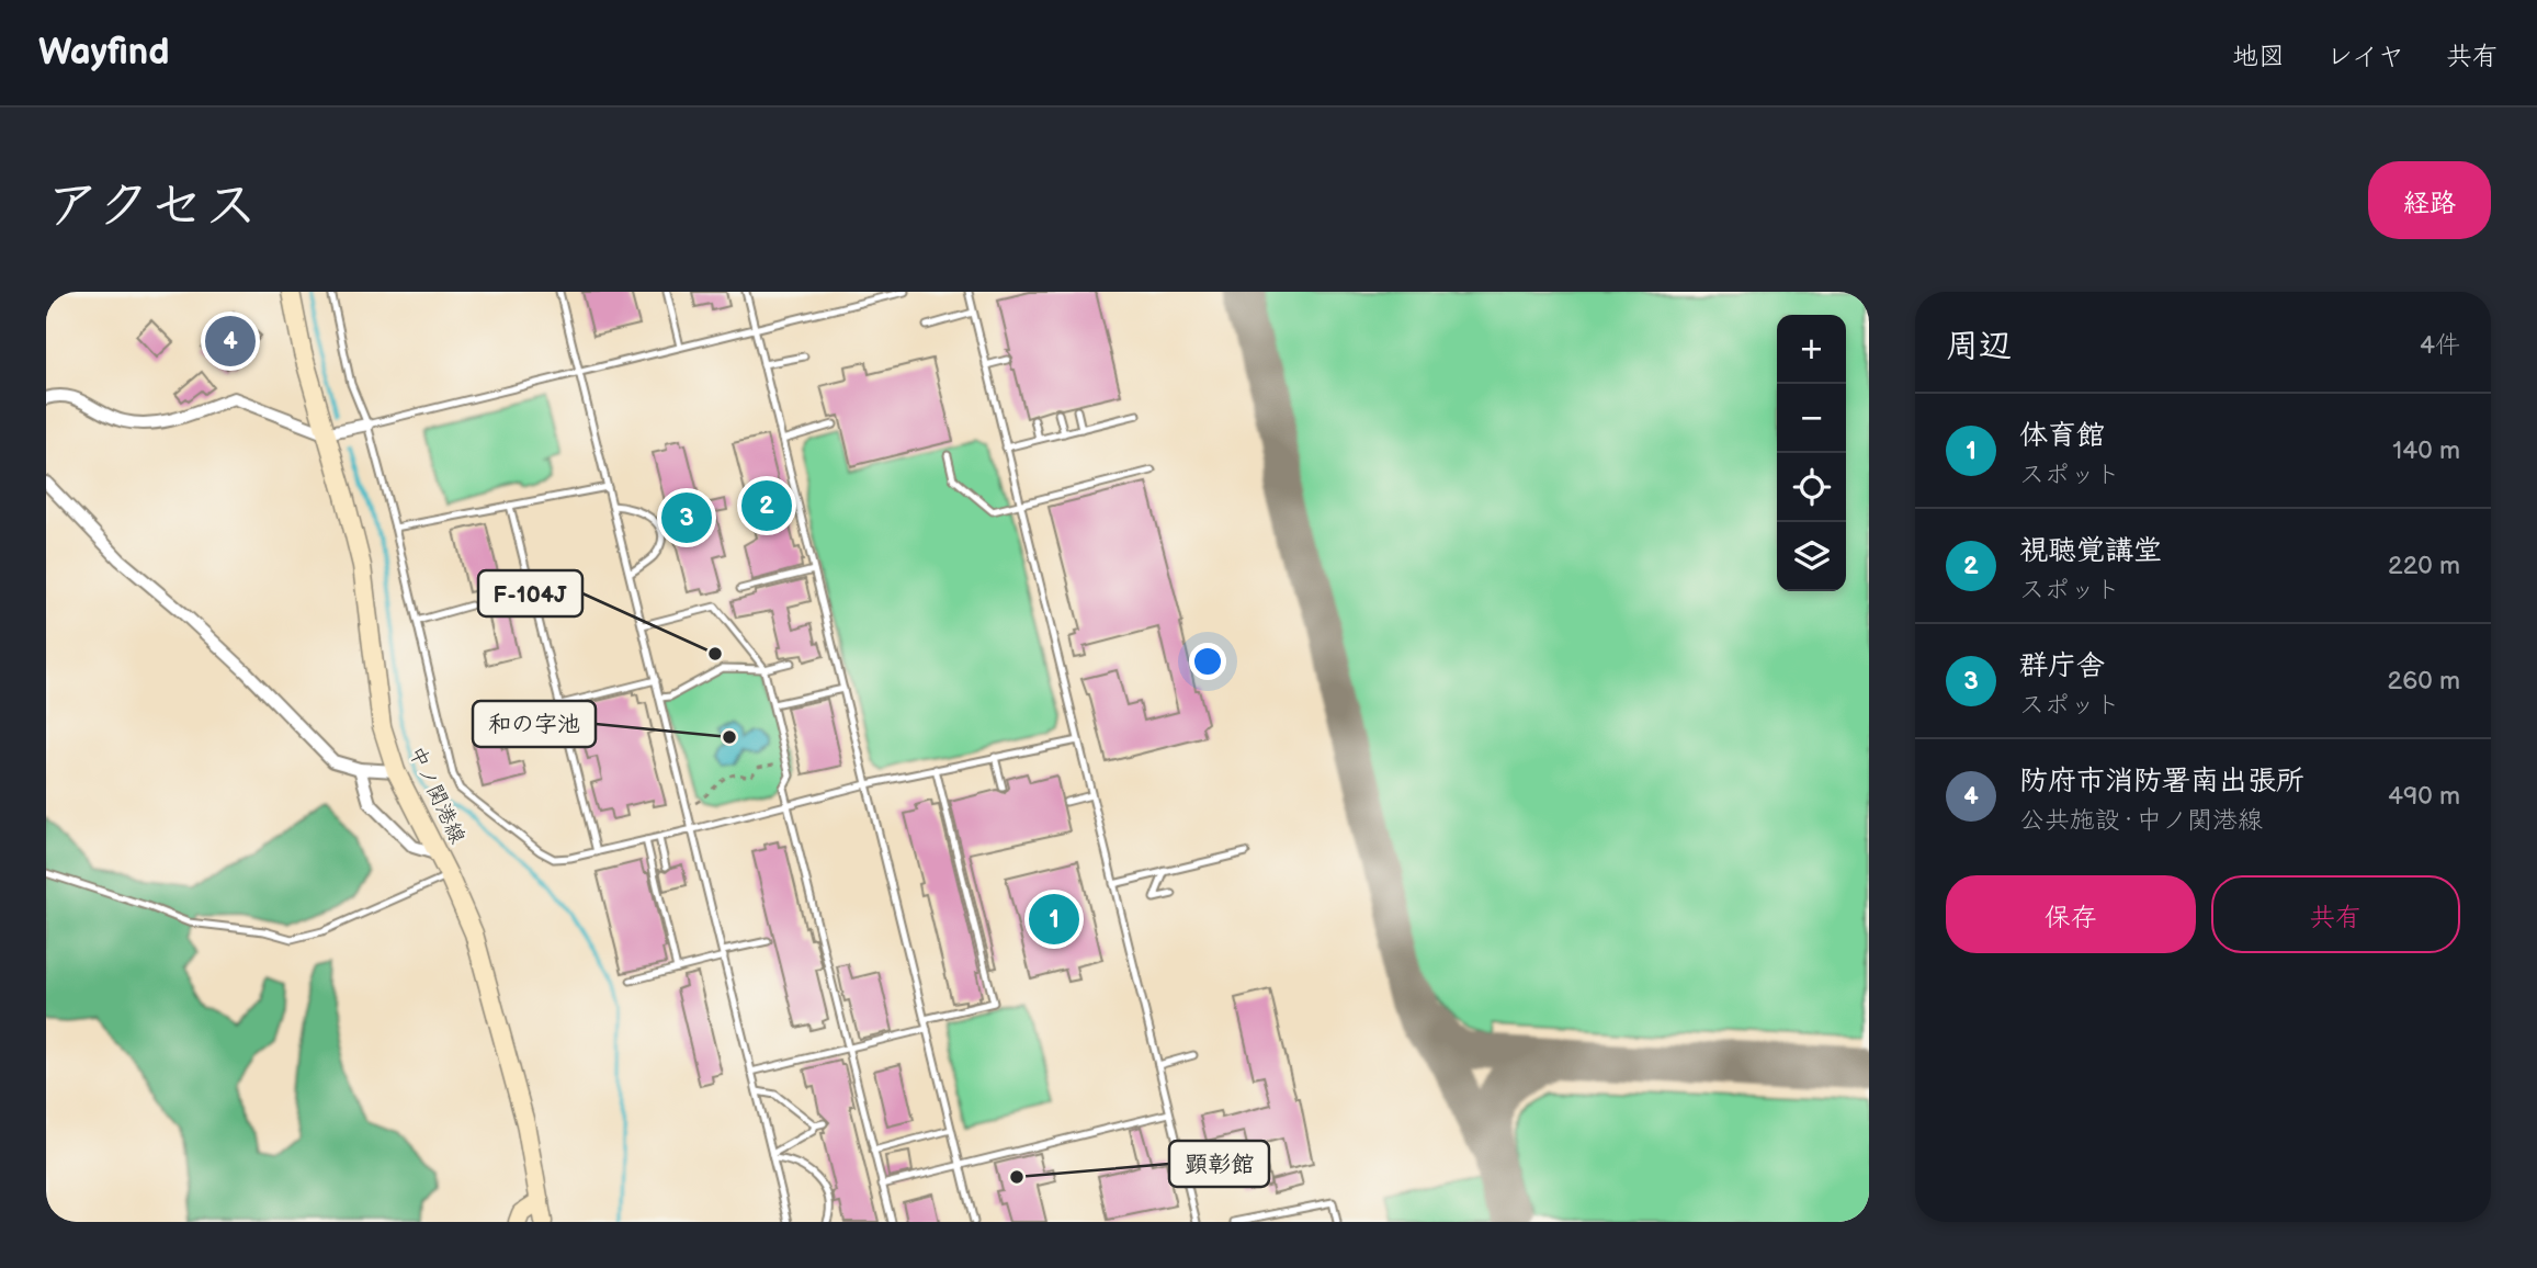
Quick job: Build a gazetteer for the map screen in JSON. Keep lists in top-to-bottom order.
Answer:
{
  "streets": {
    "main road": ["中ノ関港線"]
  },
  "places": ["F-104J", "和の字池", "顕彰館"],
  "page": {
    "header": "Wayfind",
    "nav": ["地図", "レイヤ", "共有"],
    "title": "アクセス",
    "buttons": [
      "経路",
      ["保存", "共有"]
    ],
    "heading": ["周辺", "4件"],
    "pins": [
      "4",
      "2",
      "3",
      "1"
    ],
    "map_buttons": ["+", "−"],
    "list": [
      {
        "mark": "1",
        "name": "体育館",
        "note": "スポット",
        "value": "140 m"
      },
      {
        "mark": "2",
        "name": "視聴覚講堂",
        "note": "スポット",
        "value": "220 m"
      },
      {
        "mark": "3",
        "name": "群庁舎",
        "note": "スポット",
        "value": "260 m"
      },
      {
        "mark": "4",
        "name": "防府市消防署南出張所",
        "note": "公共施設 · 中ノ関港線",
        "value": "490 m"
      }
    ]
  }
}
